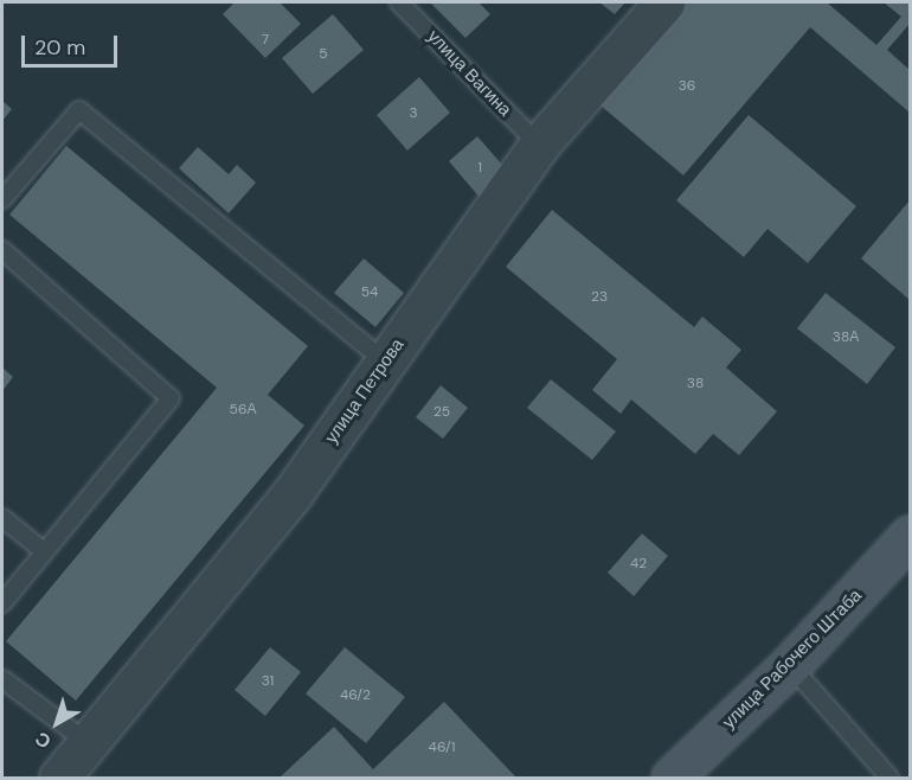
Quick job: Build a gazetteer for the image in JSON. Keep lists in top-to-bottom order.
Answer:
{
  "streets": {
    "main road": ["улица Рабочего Штаба"],
    "street": ["улица Петрова"],
    "lane": ["улица Вагина"]
  },
  "crossings": [
    ["улица Вагина", "улица Петрова"]
  ],
  "house_numbers": [
    "7",
    "5",
    "36",
    "3",
    "1",
    "54",
    "23",
    "38А",
    "38",
    "56А",
    "25",
    "42",
    "31",
    "46/2",
    "46/1"
  ],
  "scale_bar": "20 m",
  "north": "bottom left"
}
